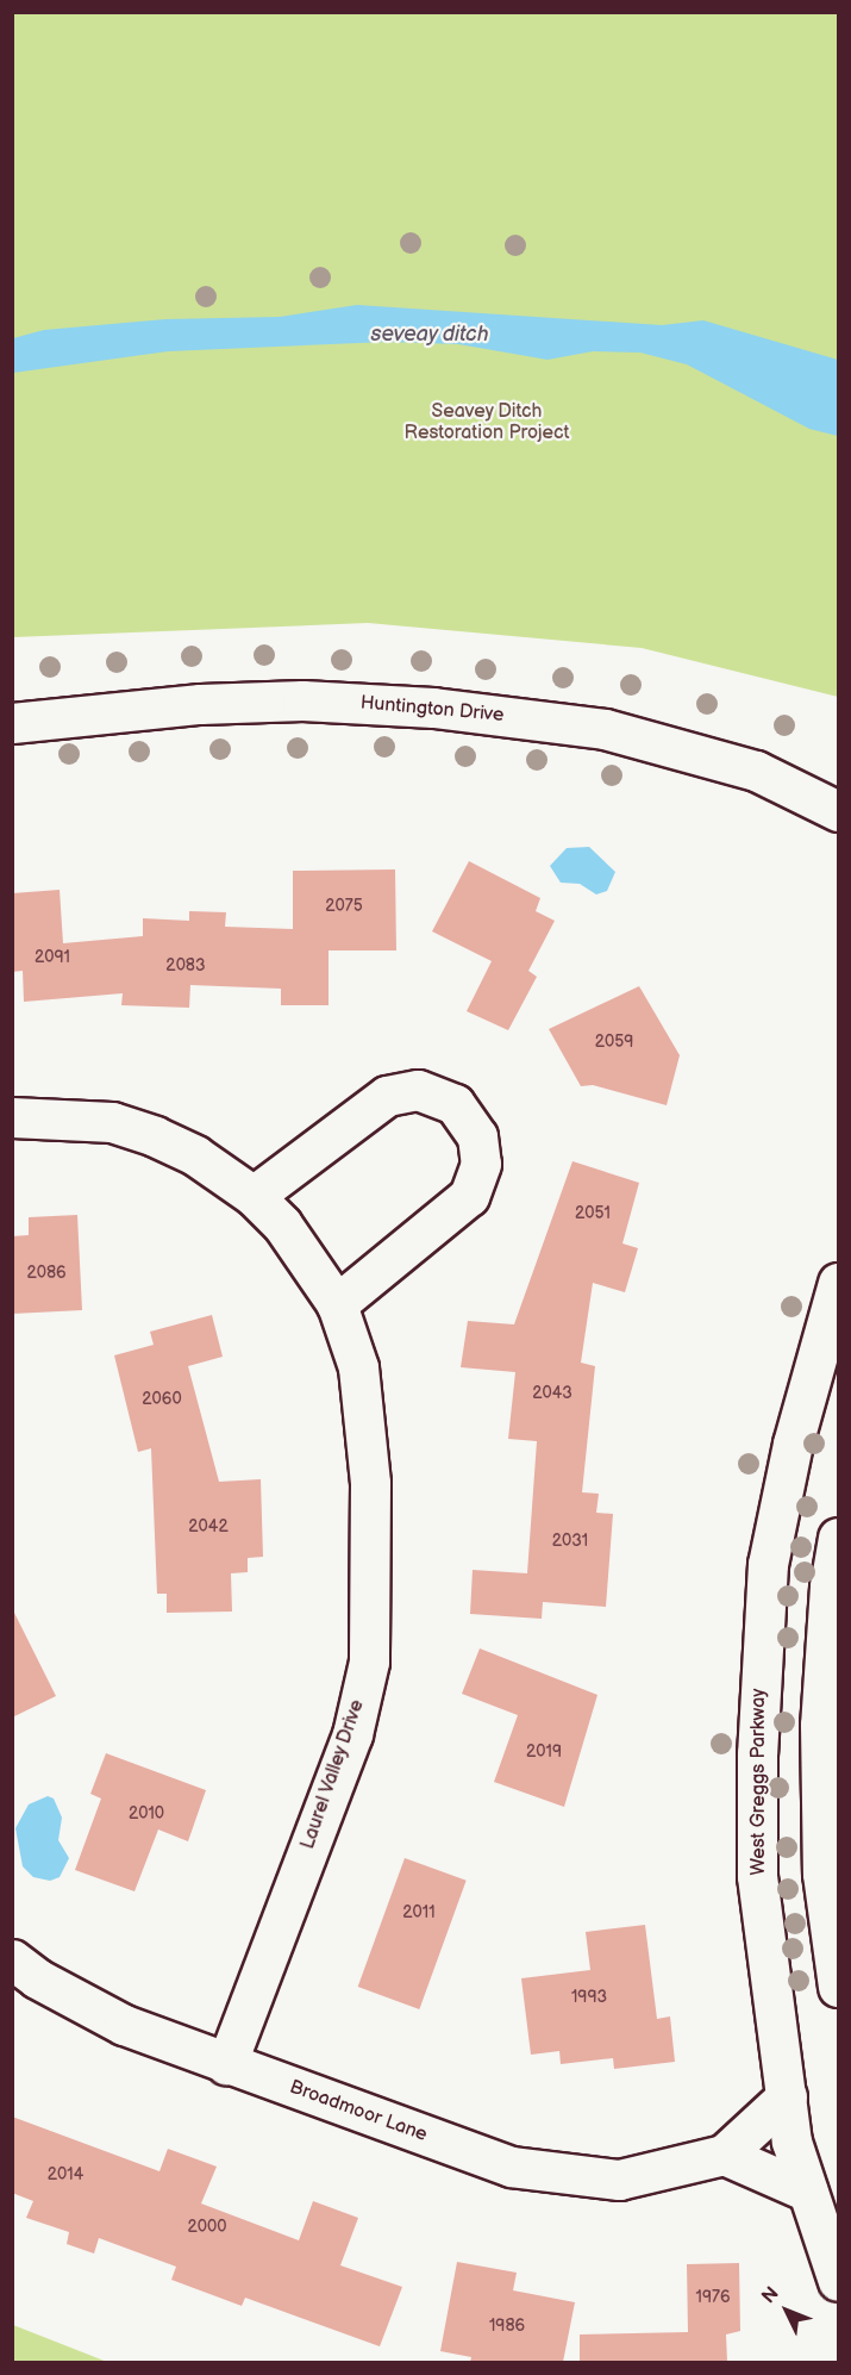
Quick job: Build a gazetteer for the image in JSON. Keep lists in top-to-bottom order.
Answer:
{
  "streets": {
    "street": [
      "Huntington Drive",
      "Laurel Valley Drive",
      "West Greggs Parkway",
      "Broadmoor Lane"
    ]
  },
  "crossings": [
    ["Laurel Valley Drive", "Broadmoor Lane"],
    ["West Greggs Parkway", "Broadmoor Lane"]
  ],
  "water": ["seveay ditch"],
  "parks": ["Seavey Ditch Restoration Project"],
  "house_numbers": [
    "2075",
    "2091",
    "2083",
    "2059",
    "2051",
    "2086",
    "2043",
    "2060",
    "2042",
    "2031",
    "2019",
    "2010",
    "2011",
    "1993",
    "2014",
    "2000",
    "1976",
    "1986"
  ],
  "north": "top left"
}
